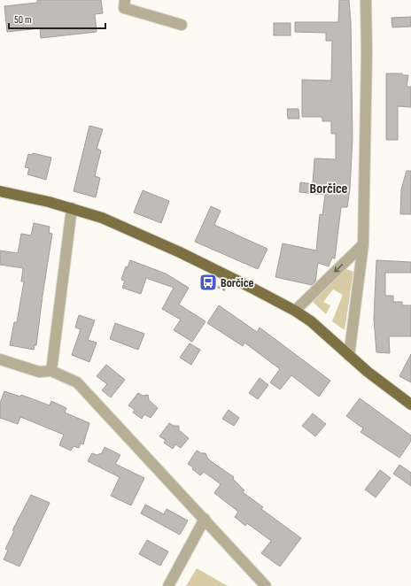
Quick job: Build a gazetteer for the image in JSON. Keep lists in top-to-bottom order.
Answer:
{
  "districts": ["Borčice"],
  "places": {
    "bus stop": ["Borčice"]
  },
  "scale_bar": "50 m"
}
